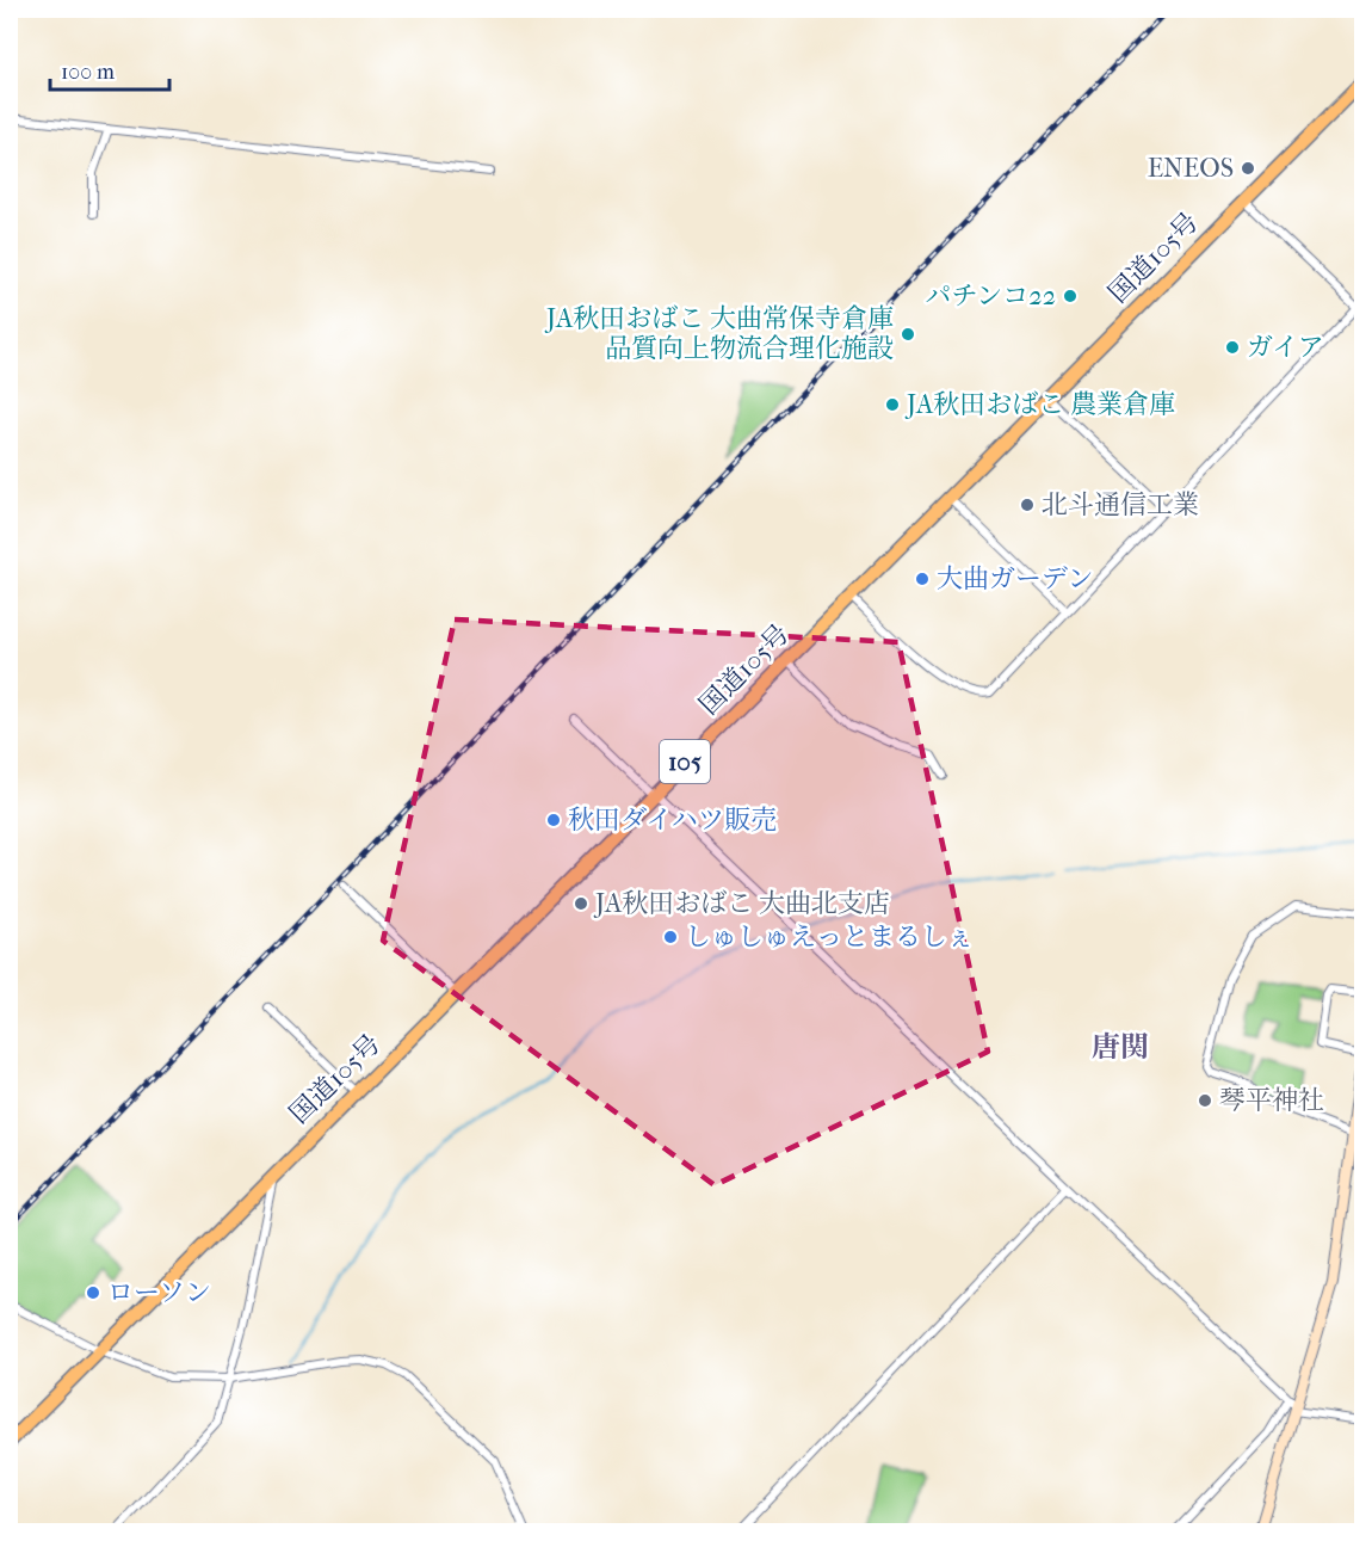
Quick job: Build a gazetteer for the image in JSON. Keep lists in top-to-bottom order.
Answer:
{
  "streets": {
    "highway": ["国道105号", "105"]
  },
  "districts": ["唐関"],
  "places": [
    "ENEOS",
    "パチンコ22",
    "JA秋田おばこ 大曲常保寺倉庫 品質向上物流合理化施設",
    "ガイア",
    "JA秋田おばこ 農業倉庫",
    "北斗通信工業",
    "大曲ガーデン",
    "秋田ダイハツ販売",
    "JA秋田おばこ 大曲北支店",
    "しゅしゅえっとまるしぇ",
    "琴平神社",
    "ローソン"
  ],
  "scale_bar": "100 m"
}
